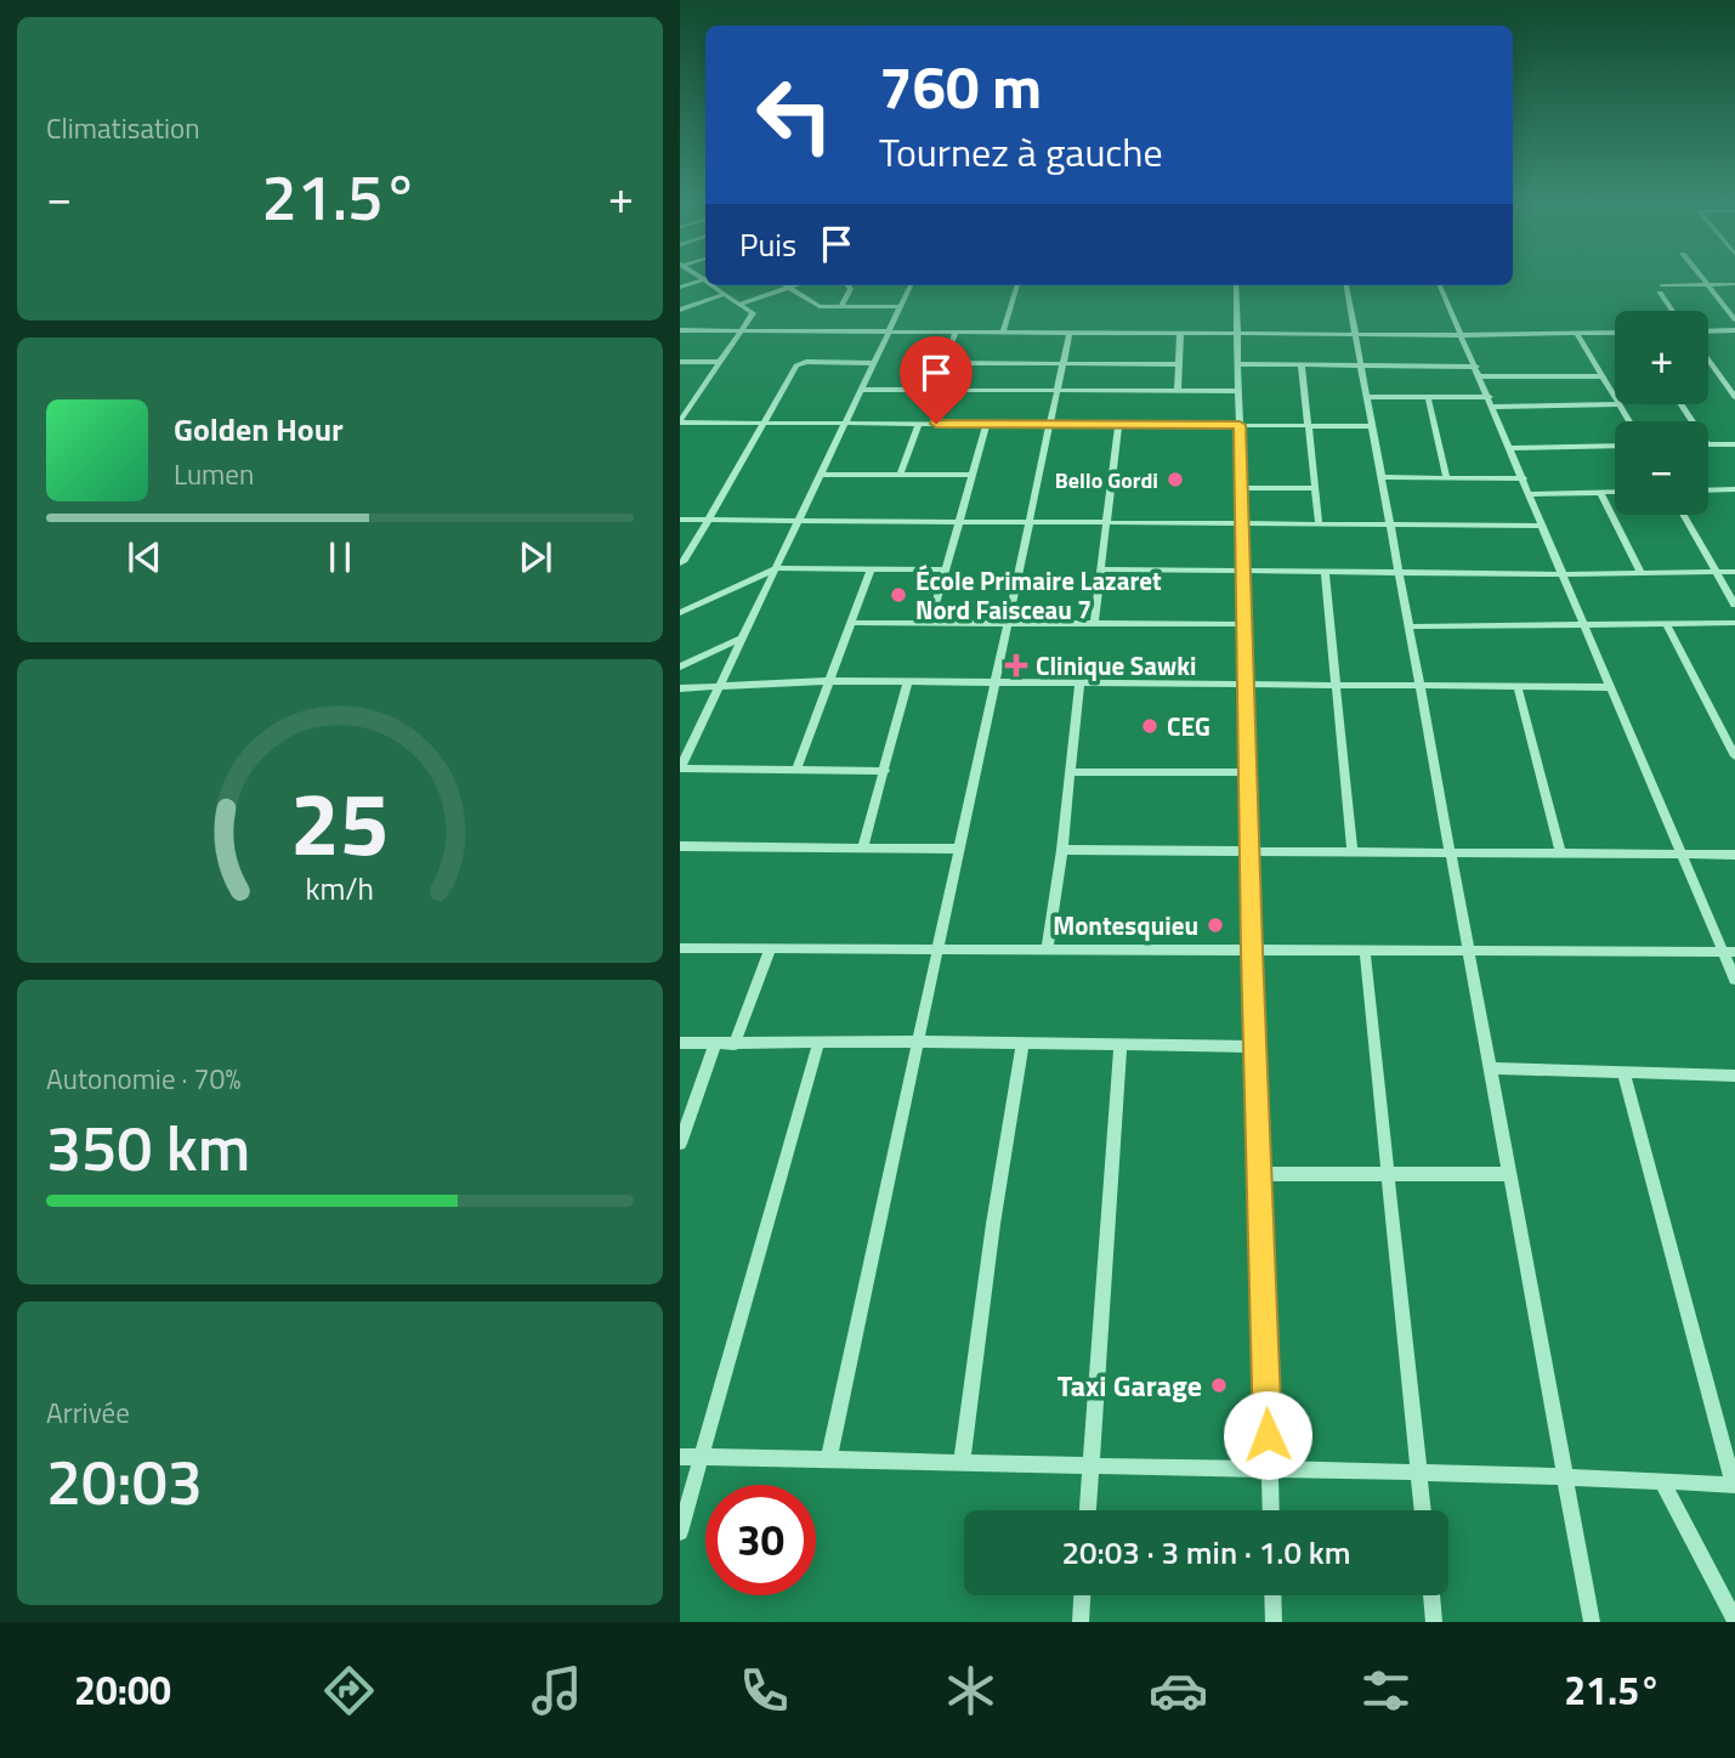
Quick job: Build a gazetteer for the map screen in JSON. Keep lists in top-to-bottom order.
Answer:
{
  "places": {
    "other": [
      "Bello Gordi",
      "École Primaire Lazaret Nord Faisceau 7",
      "CEG",
      "Montesquieu",
      "Taxi Garage"
    ],
    "health": ["Clinique Sawki"]
  },
  "page": {
    "tile": [
      "Climatisation",
      ["Autonomie · 70%", "350 km"],
      ["Arrivée", "20:03"]
    ],
    "turn": ["760 m", "Tournez à gauche"],
    "heat": ["−", "21.5°", "+"],
    "then": "Puis",
    "map_buttons": ["+", "−"],
    "song": ["Golden Hour", "Lumen"],
    "limit": "30",
    "trip": "20:03 · 3 min · 1.0 km",
    "tabs": ["20:00", "21.5°"],
    "gauge": ["25", "km/h"]
  }
}
